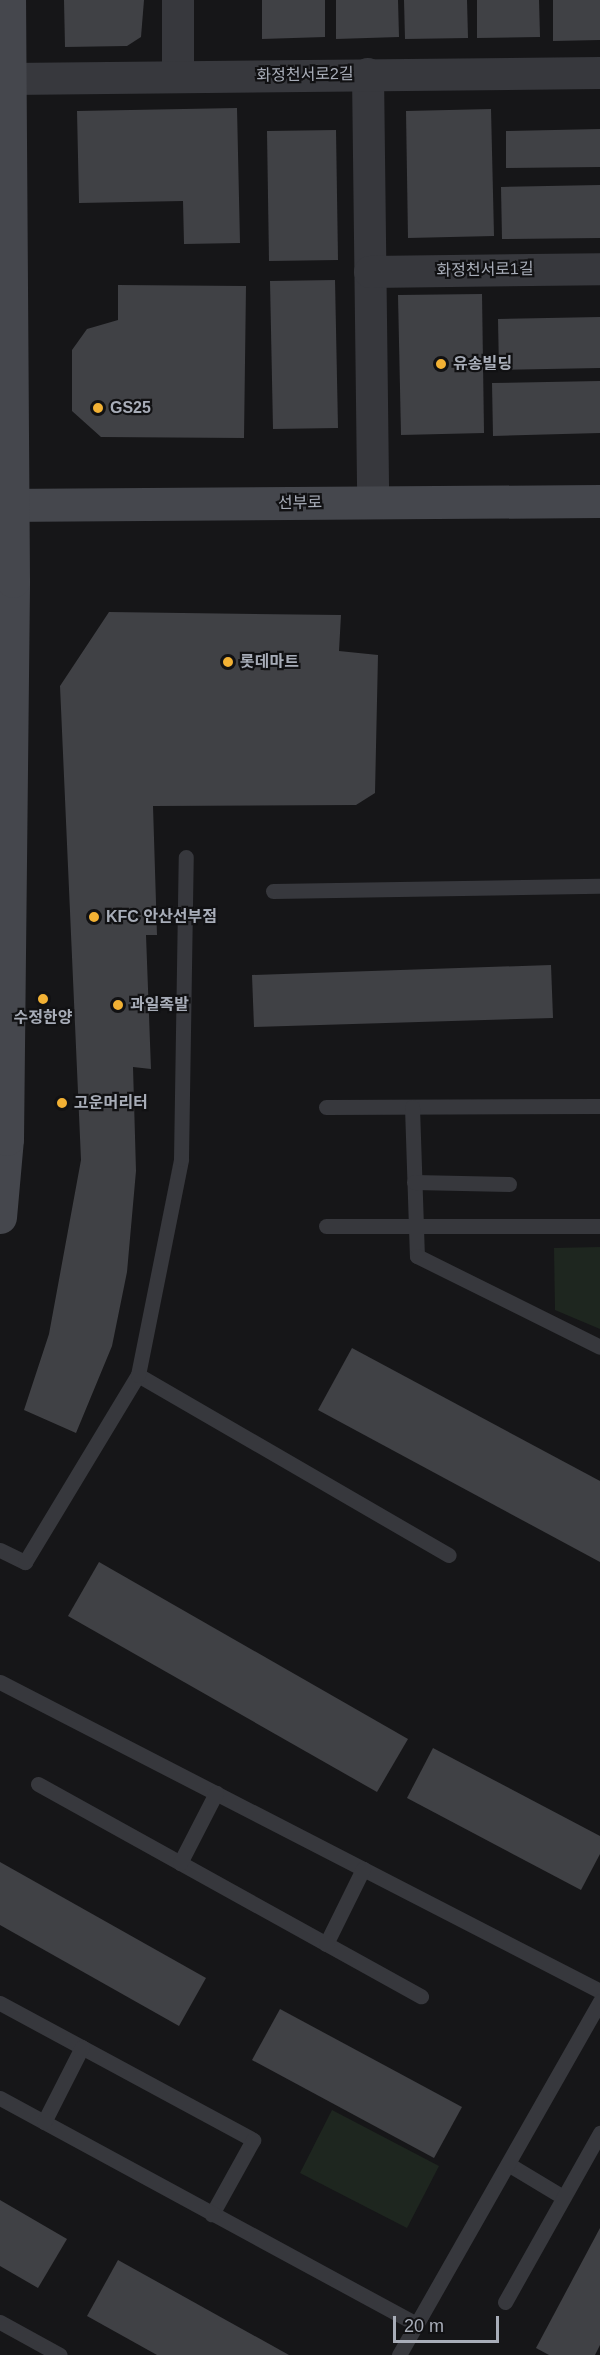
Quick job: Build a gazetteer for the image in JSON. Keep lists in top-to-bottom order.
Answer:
{
  "streets": {
    "street": ["화정천서로2길", "화정천서로1길", "선부로"]
  },
  "places": [
    "유송빌딩",
    "GS25",
    "롯데마트",
    "KFC 안산선부점",
    "수정한양",
    "과일족발",
    "고운머리터"
  ],
  "scale_bar": "20 m"
}
